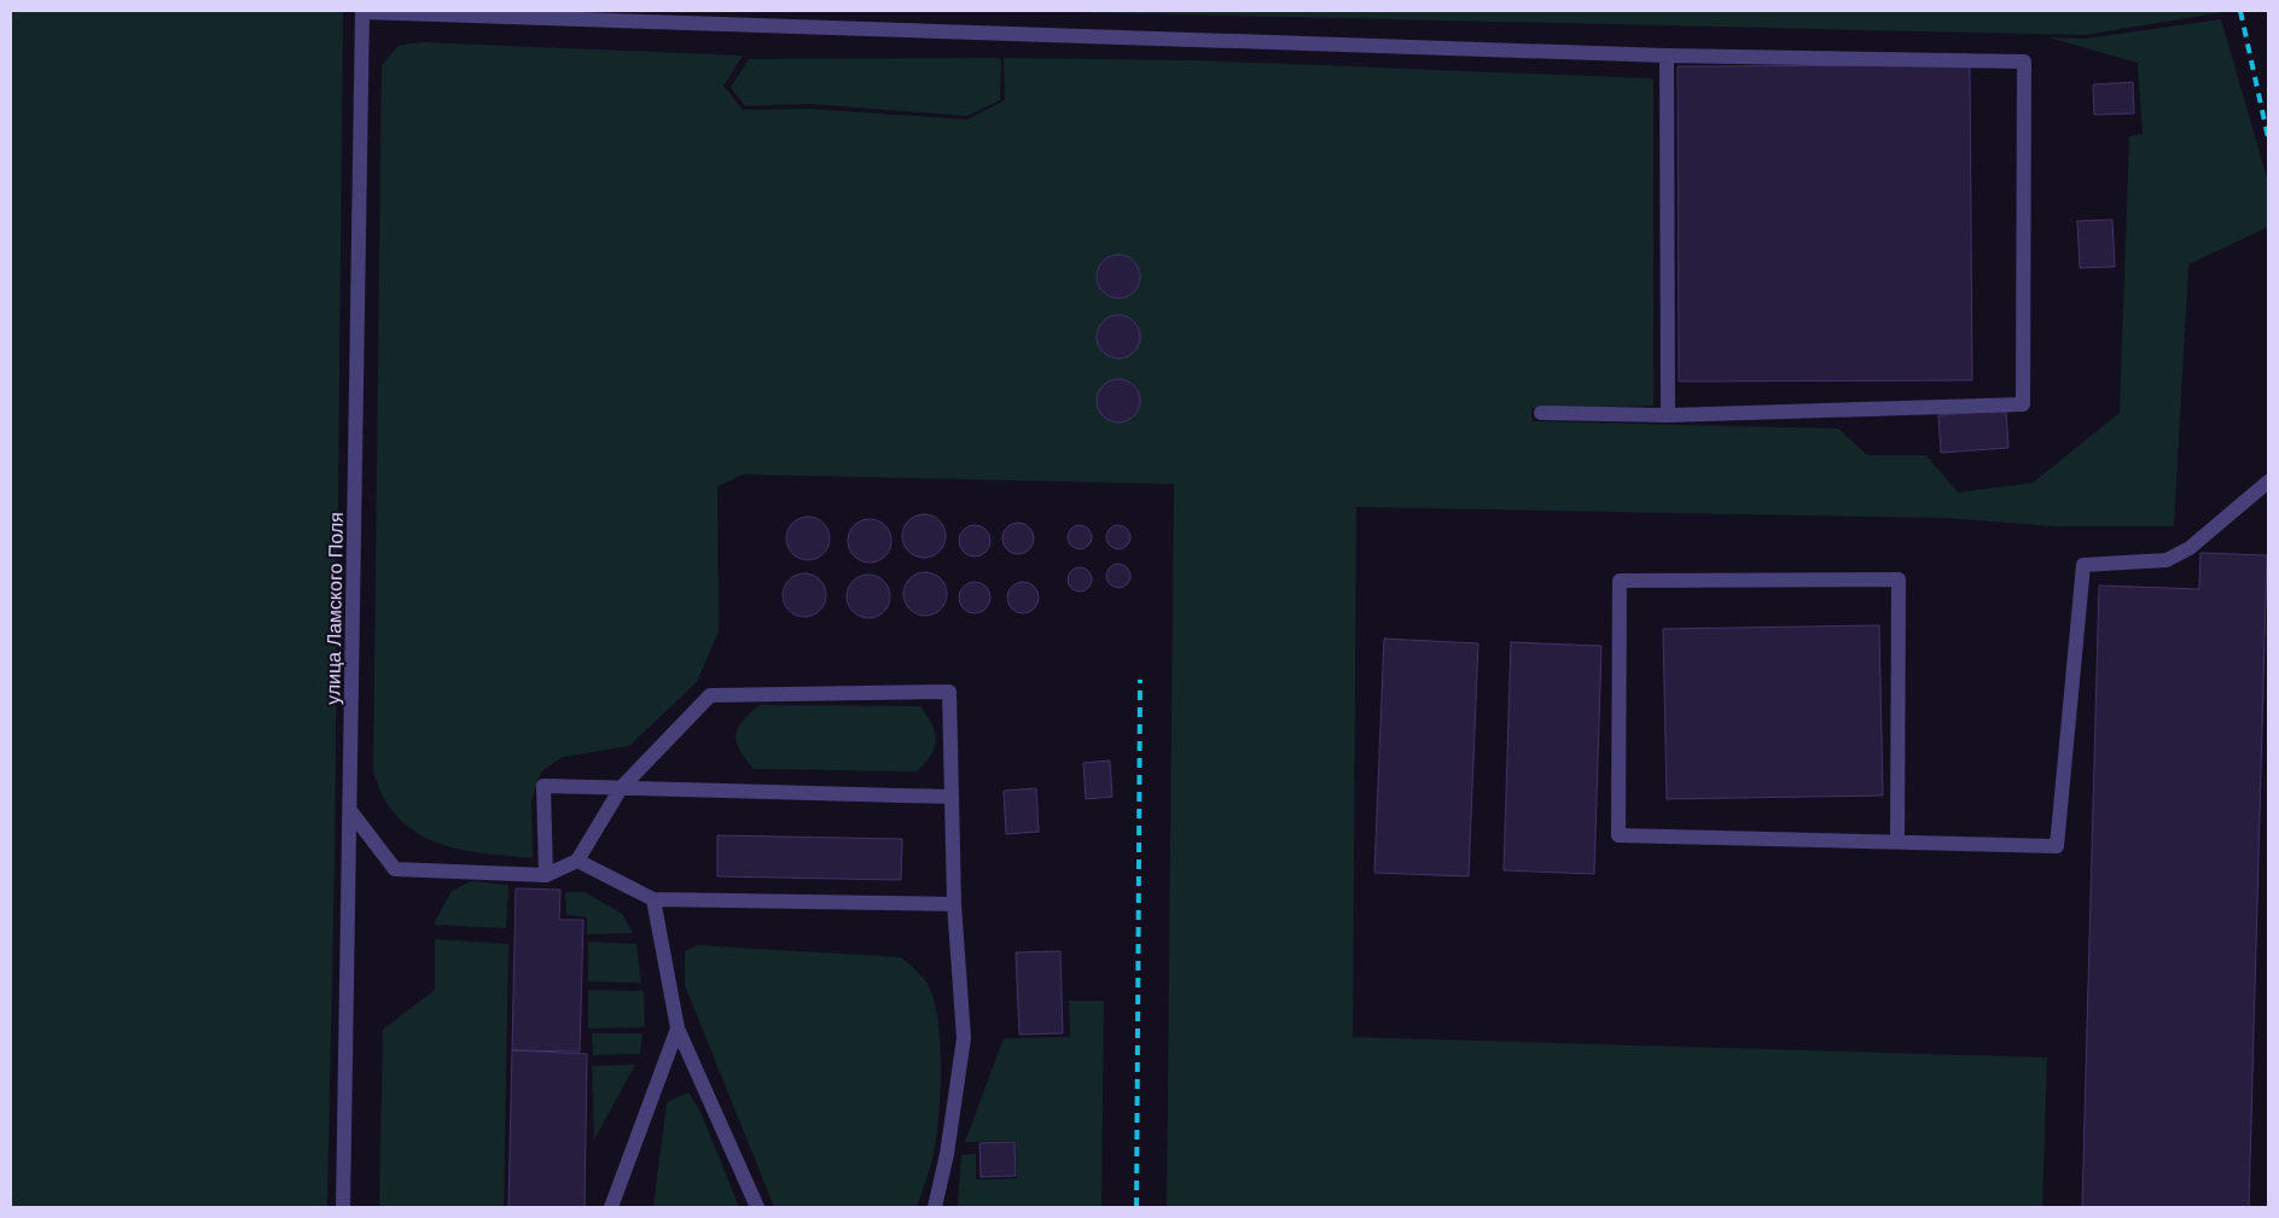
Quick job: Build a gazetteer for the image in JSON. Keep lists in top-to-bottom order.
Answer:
{
  "streets": {
    "street": ["улица Ламского Поля"]
  }
}
